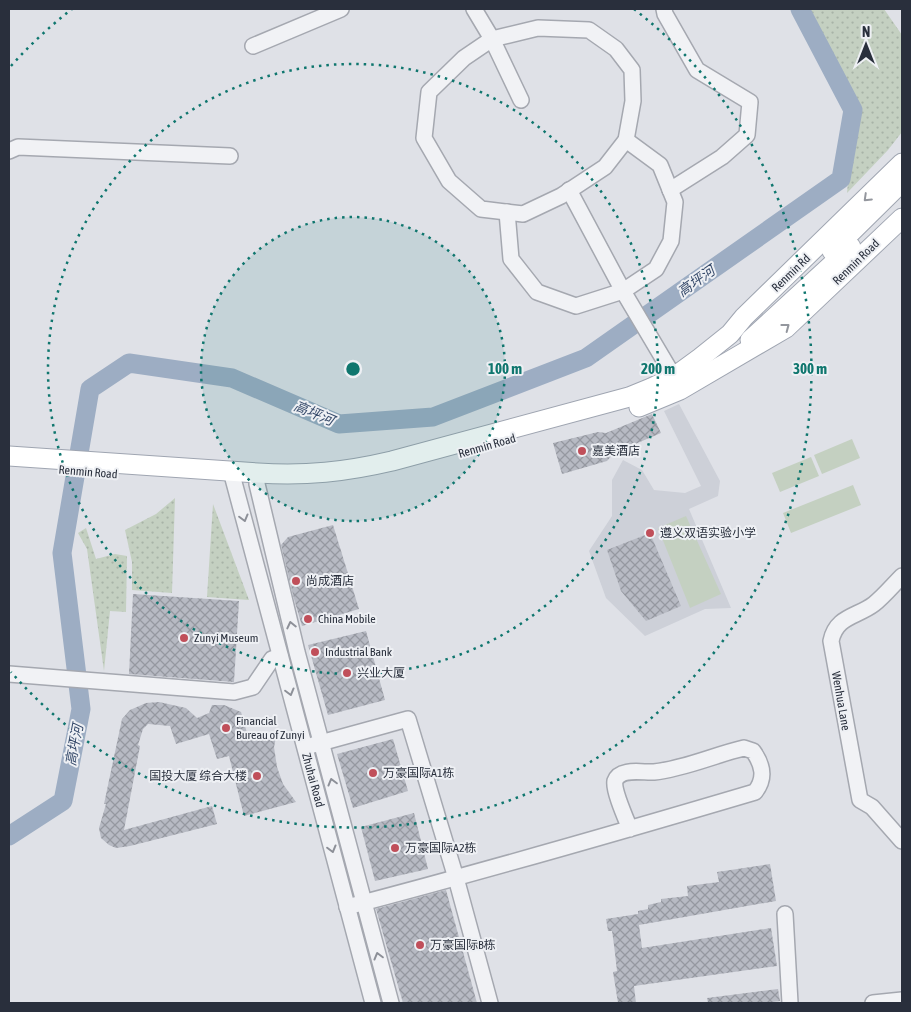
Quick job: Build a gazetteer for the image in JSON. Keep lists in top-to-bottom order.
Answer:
{
  "streets": {
    "main road": ["Renmin Road", "Renmin Rd"],
    "street": ["Wenhua Lane", "Zhuhai Road"]
  },
  "crossings": [
    ["Renmin Road", "Renmin Rd"],
    ["Renmin Road", "Zhuhai Road"]
  ],
  "water": ["高坪河"],
  "places": [
    "嘉美酒店",
    "遵义双语实验小学",
    "尚成酒店",
    "China Mobile",
    "Zunyi Museum",
    "Industrial Bank",
    "兴业大厦",
    "Financial Bureau of Zunyi",
    "万豪国际A1栋",
    "国投大厦 综合大楼",
    "万豪国际A2栋",
    "万豪国际B栋"
  ],
  "north": "top",
  "rings": ["100 m", "200 m", "300 m"]
}
